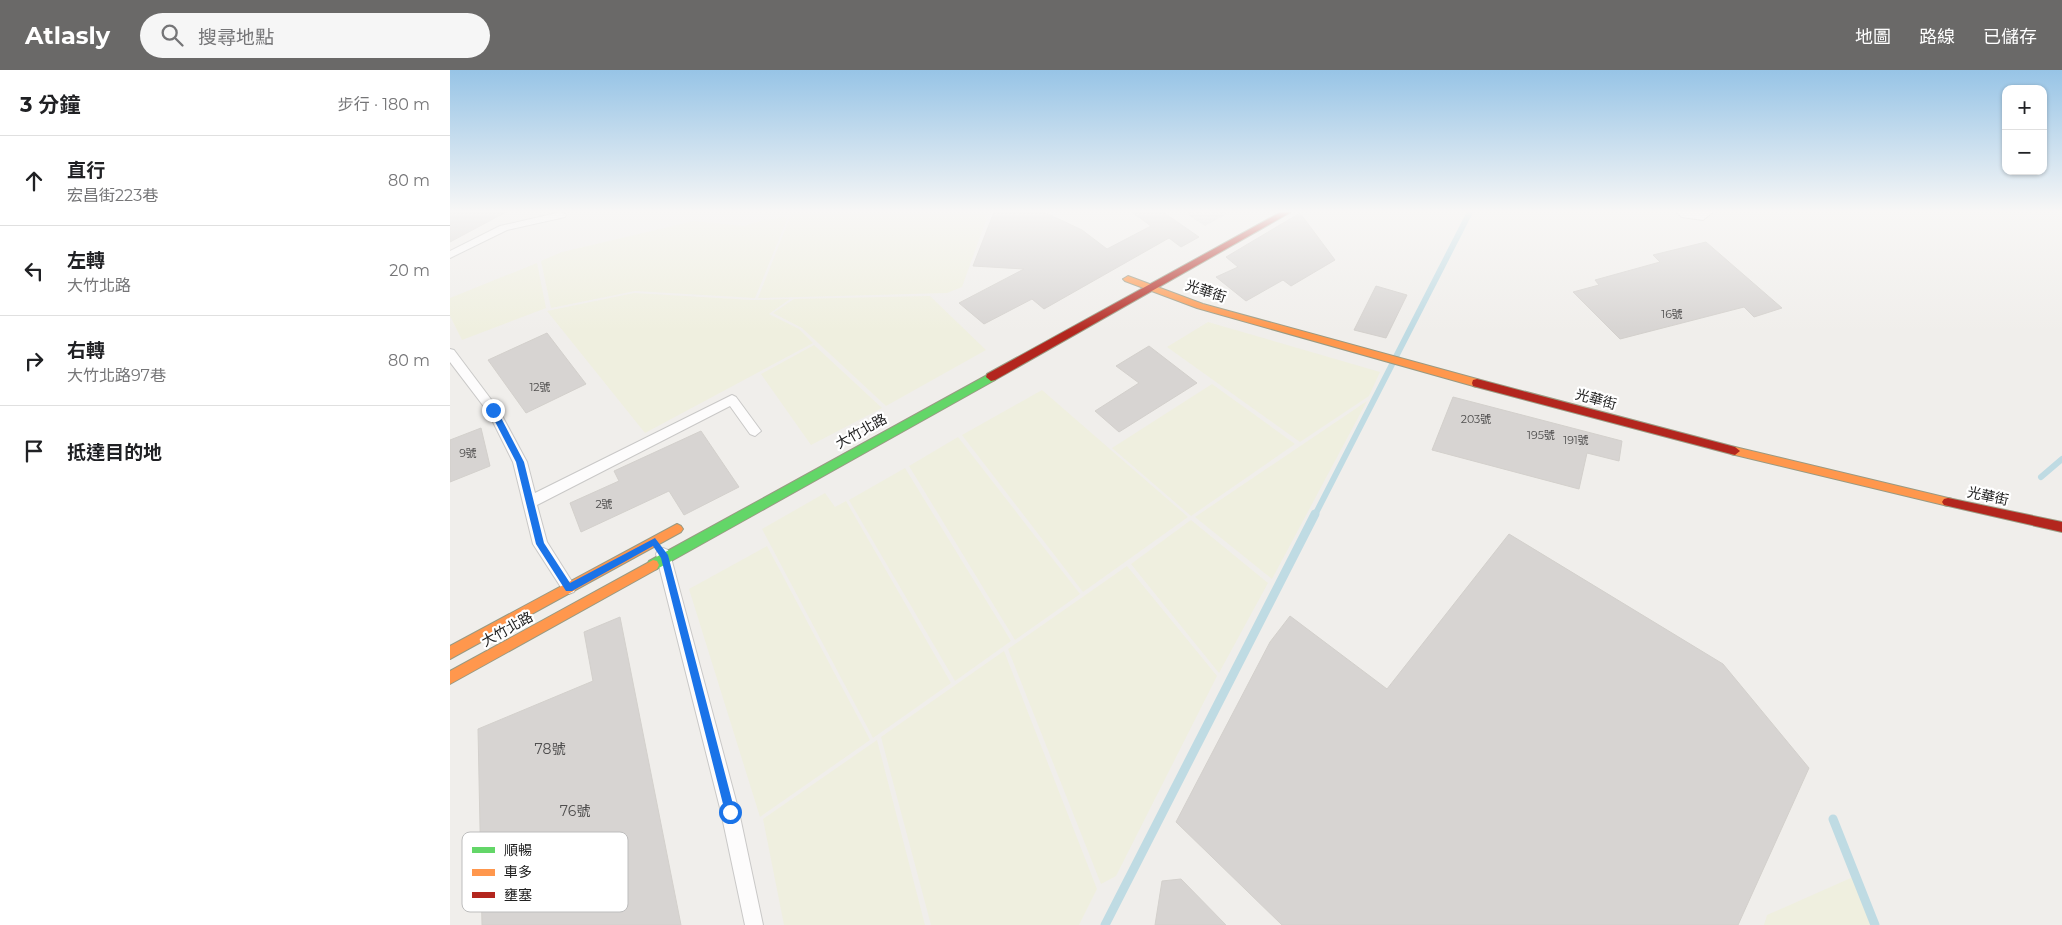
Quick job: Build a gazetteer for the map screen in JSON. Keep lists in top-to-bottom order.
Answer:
{
  "streets": {
    "street": ["光華街", "大竹北路"]
  },
  "crossings": [
    ["光華街", "大竹北路"]
  ],
  "house_numbers": [
    "16號",
    "12號",
    "203號",
    "195號",
    "191號",
    "9號",
    "2號",
    "78號",
    "76號"
  ],
  "legend": ["順暢", "車多", "壅塞"],
  "page": {
    "header": "Atlasly",
    "search": "搜尋地點",
    "nav": ["地圖", "路線", "已儲存"],
    "heading": ["3 分鐘", "步行 · 180 m"],
    "map_buttons": ["+", "−"],
    "list": [
      ["直行", "宏昌街223巷", "80 m"],
      ["左轉", "大竹北路", "20 m"],
      ["右轉", "大竹北路97巷", "80 m"],
      "抵達目的地"
    ]
  }
}
